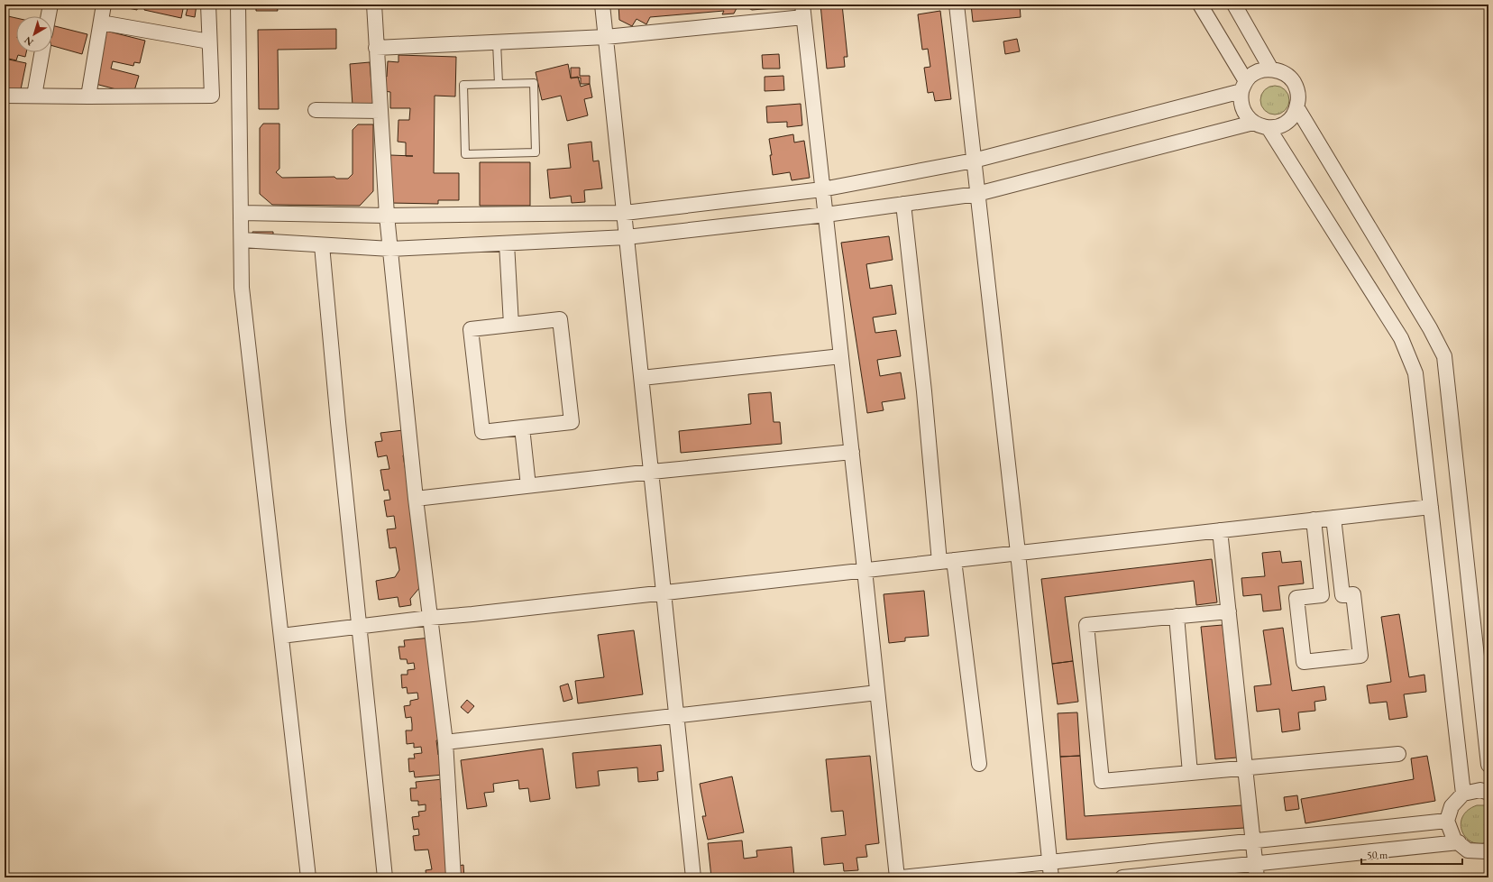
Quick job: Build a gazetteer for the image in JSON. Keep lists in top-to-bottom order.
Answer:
{
  "scale_bar": "50 m",
  "north": "bottom left"
}
